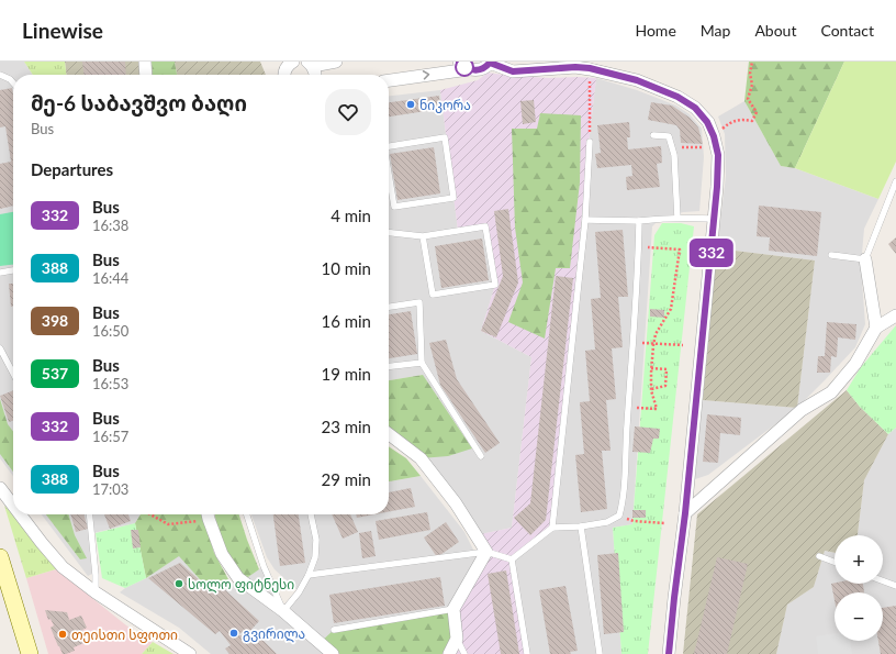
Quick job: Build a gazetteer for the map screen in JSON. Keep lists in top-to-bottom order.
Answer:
{
  "places": [
    "ნიკორა",
    "სოლო ფიტნესი",
    "გვირილა",
    "თეისთი სფოთი"
  ],
  "lines": ["bus line 332"],
  "page": {
    "header": "Linewise",
    "nav": [
      "Home",
      "Map",
      "About",
      "Contact"
    ],
    "on_map": "332",
    "heading": [
      ["მე-6 საბავშვო ბაღი", "Bus"],
      "Departures"
    ],
    "list": [
      {
        "mark": "332",
        "name": "Bus",
        "note": "16:38",
        "value": "4 min"
      },
      {
        "mark": "388",
        "name": "Bus",
        "note": "16:44",
        "value": "10 min"
      },
      {
        "mark": "398",
        "name": "Bus",
        "note": "16:50",
        "value": "16 min"
      },
      {
        "mark": "537",
        "name": "Bus",
        "note": "16:53",
        "value": "19 min"
      },
      {
        "mark": "332",
        "name": "Bus",
        "note": "16:57",
        "value": "23 min"
      },
      {
        "mark": "388",
        "name": "Bus",
        "note": "17:03",
        "value": "29 min"
      }
    ],
    "map_buttons": ["+", "−"]
  }
}
